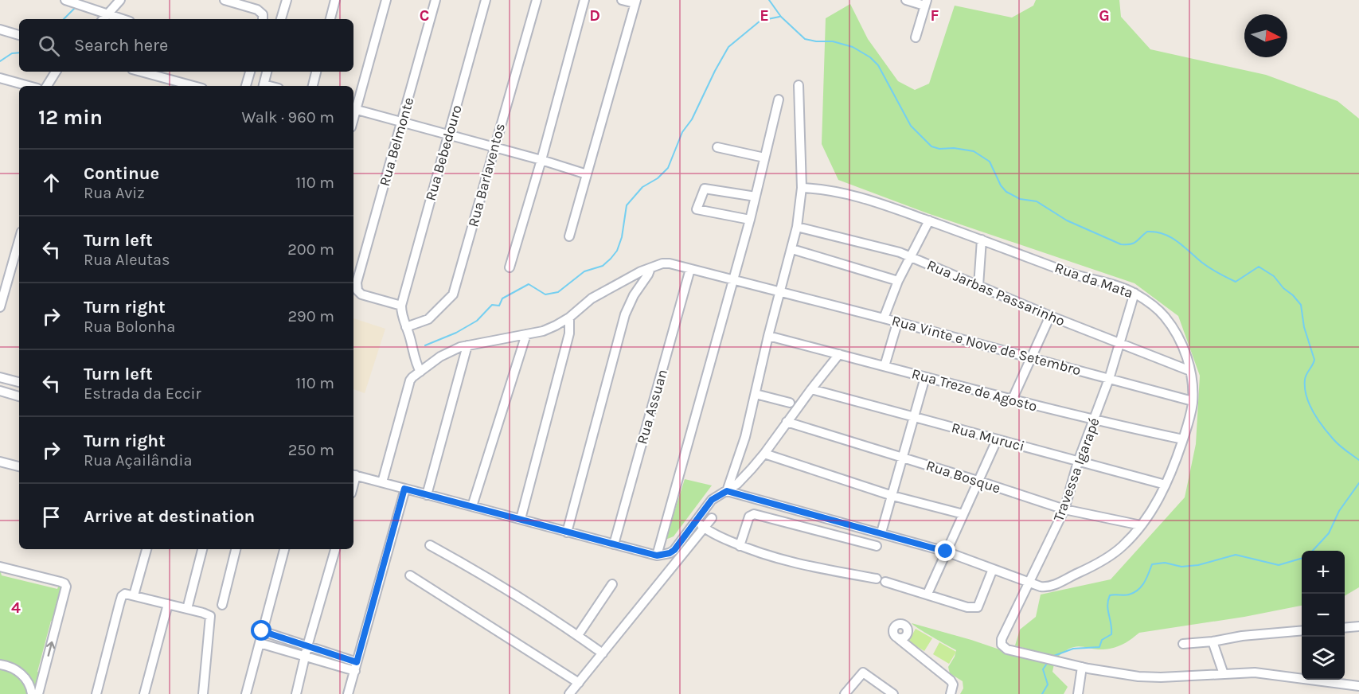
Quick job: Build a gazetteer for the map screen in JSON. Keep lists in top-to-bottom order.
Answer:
{
  "streets": {
    "street": [
      "Rua Belmonte",
      "Rua Bebedouro",
      "Rua Barlaventos",
      "Rua da Mata",
      "Rua Jarbas Passarinho",
      "Rua Vinte e Nove de Setembro",
      "Rua Treze de Agosto",
      "Rua Assuan",
      "Rua Muruci",
      "Travessa Igarapé",
      "Rua Bosque"
    ]
  },
  "crossings": [
    ["Rua Belmonte", "Rua Bebedouro"],
    ["Rua da Mata", "Rua Jarbas Passarinho"],
    ["Rua da Mata", "Rua Vinte e Nove de Setembro"],
    ["Rua da Mata", "Rua Treze de Agosto"],
    ["Rua da Mata", "Rua Muruci"],
    ["Rua da Mata", "Travessa Igarapé"],
    ["Rua da Mata", "Rua Bosque"],
    ["Rua Jarbas Passarinho", "Travessa Igarapé"],
    ["Rua Vinte e Nove de Setembro", "Rua Assuan"],
    ["Rua Vinte e Nove de Setembro", "Travessa Igarapé"],
    ["Rua Treze de Agosto", "Travessa Igarapé"],
    ["Rua Muruci", "Travessa Igarapé"],
    ["Travessa Igarapé", "Rua Bosque"]
  ],
  "north": "right",
  "page": {
    "search": "Search here",
    "heading": ["12 min", "Walk · 960 m"],
    "list": [
      ["Continue", "Rua Aviz", "110 m"],
      ["Turn left", "Rua Aleutas", "200 m"],
      ["Turn right", "Rua Bolonha", "290 m"],
      ["Turn left", "Estrada da Eccir", "110 m"],
      ["Turn right", "Rua Açailândia", "250 m"],
      "Arrive at destination"
    ],
    "map_buttons": ["+", "−"]
  },
  "grid": {
    "columns": [
      "C",
      "D",
      "E",
      "F",
      "G"
    ],
    "rows": ["4"]
  }
}
